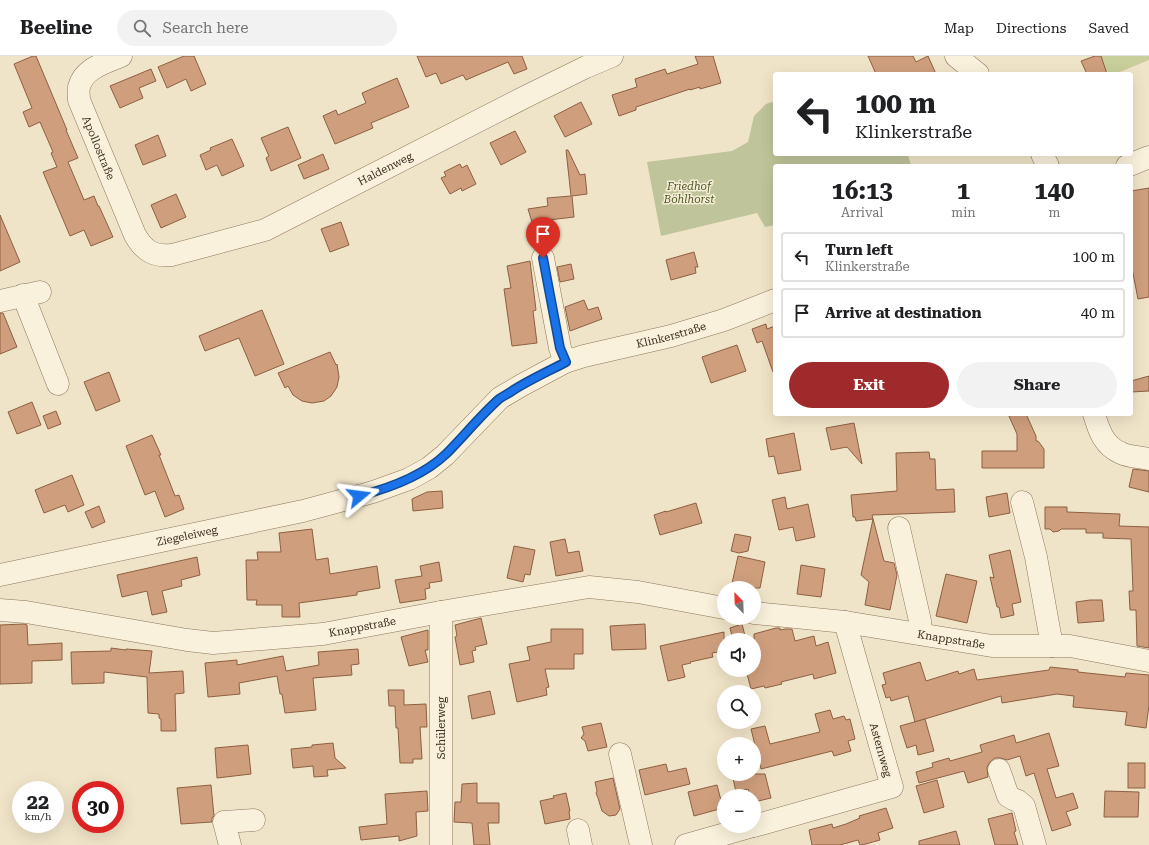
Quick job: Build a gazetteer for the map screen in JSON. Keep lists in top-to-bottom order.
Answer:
{
  "streets": {
    "street": [
      "Apollostraße",
      "Haldenweg",
      "Klinkerstraße",
      "Ziegeleiweg",
      "Knappstraße",
      "Schülerweg",
      "Asternweg"
    ]
  },
  "crossings": [
    ["Apollostraße", "Haldenweg"],
    ["Klinkerstraße", "Ziegeleiweg"],
    ["Knappstraße", "Schülerweg"],
    ["Knappstraße", "Asternweg"]
  ],
  "parks": ["Friedhof Böhlhorst"],
  "north": "top left",
  "page": {
    "header": "Beeline",
    "search": "Search here",
    "nav": ["Map", "Directions", "Saved"],
    "turn": ["100 m", "Klinkerstraße"],
    "eta": [
      "16:13",
      "Arrival",
      "1",
      "min",
      "140",
      "m"
    ],
    "list": [
      {
        "name": "Turn left",
        "note": "Klinkerstraße",
        "value": "100 m"
      },
      {
        "name": "Arrive at destination",
        "value": "40 m"
      }
    ],
    "buttons": ["Exit", "Share"],
    "map_buttons": ["+", "−"],
    "speed": "22 km/h",
    "limit": "30"
  }
}
